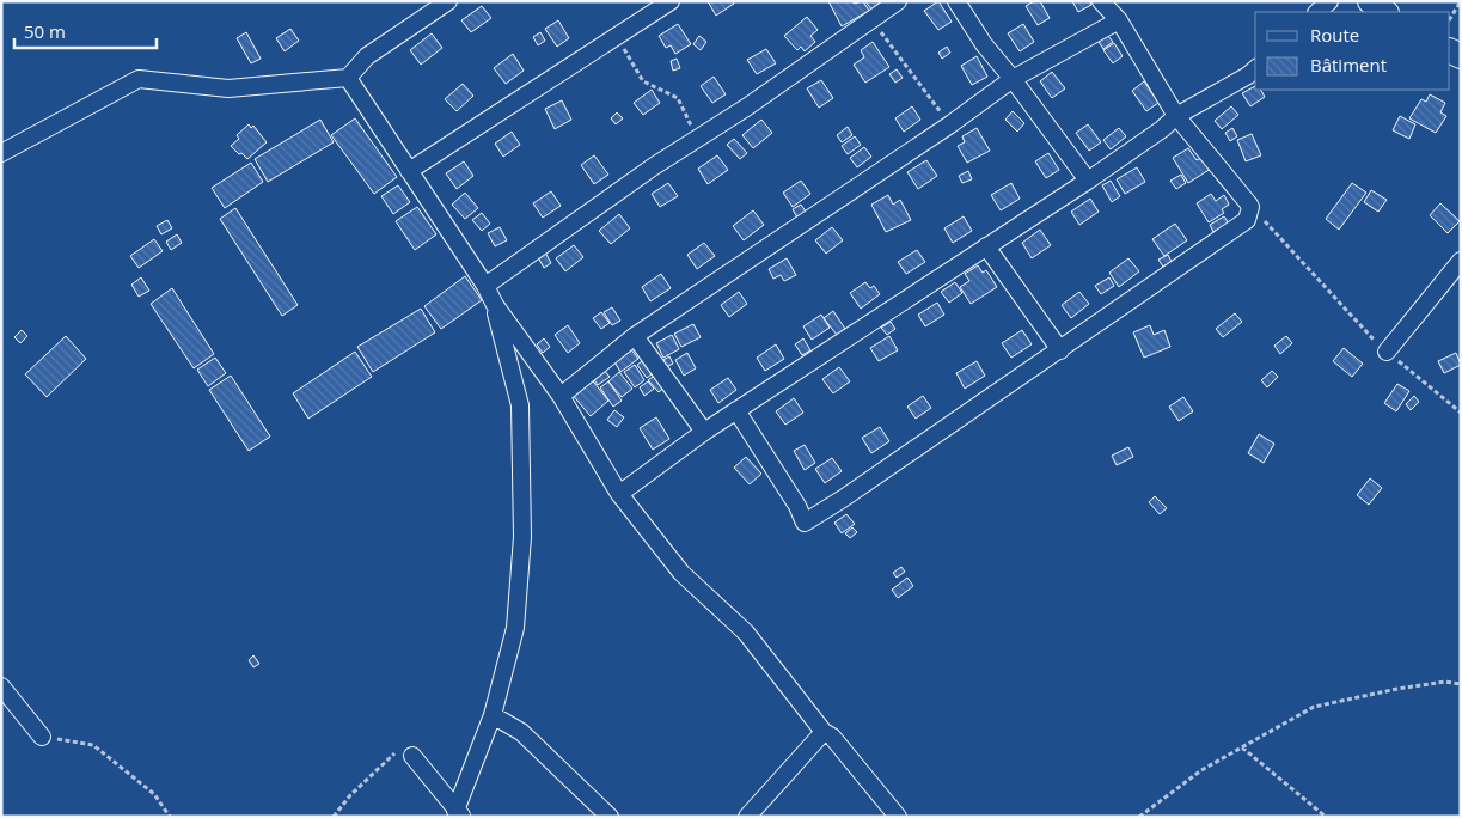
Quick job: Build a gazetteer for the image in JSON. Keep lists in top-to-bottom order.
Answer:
{
  "legend": ["Route", "Bâtiment"],
  "scale_bar": "50 m"
}
